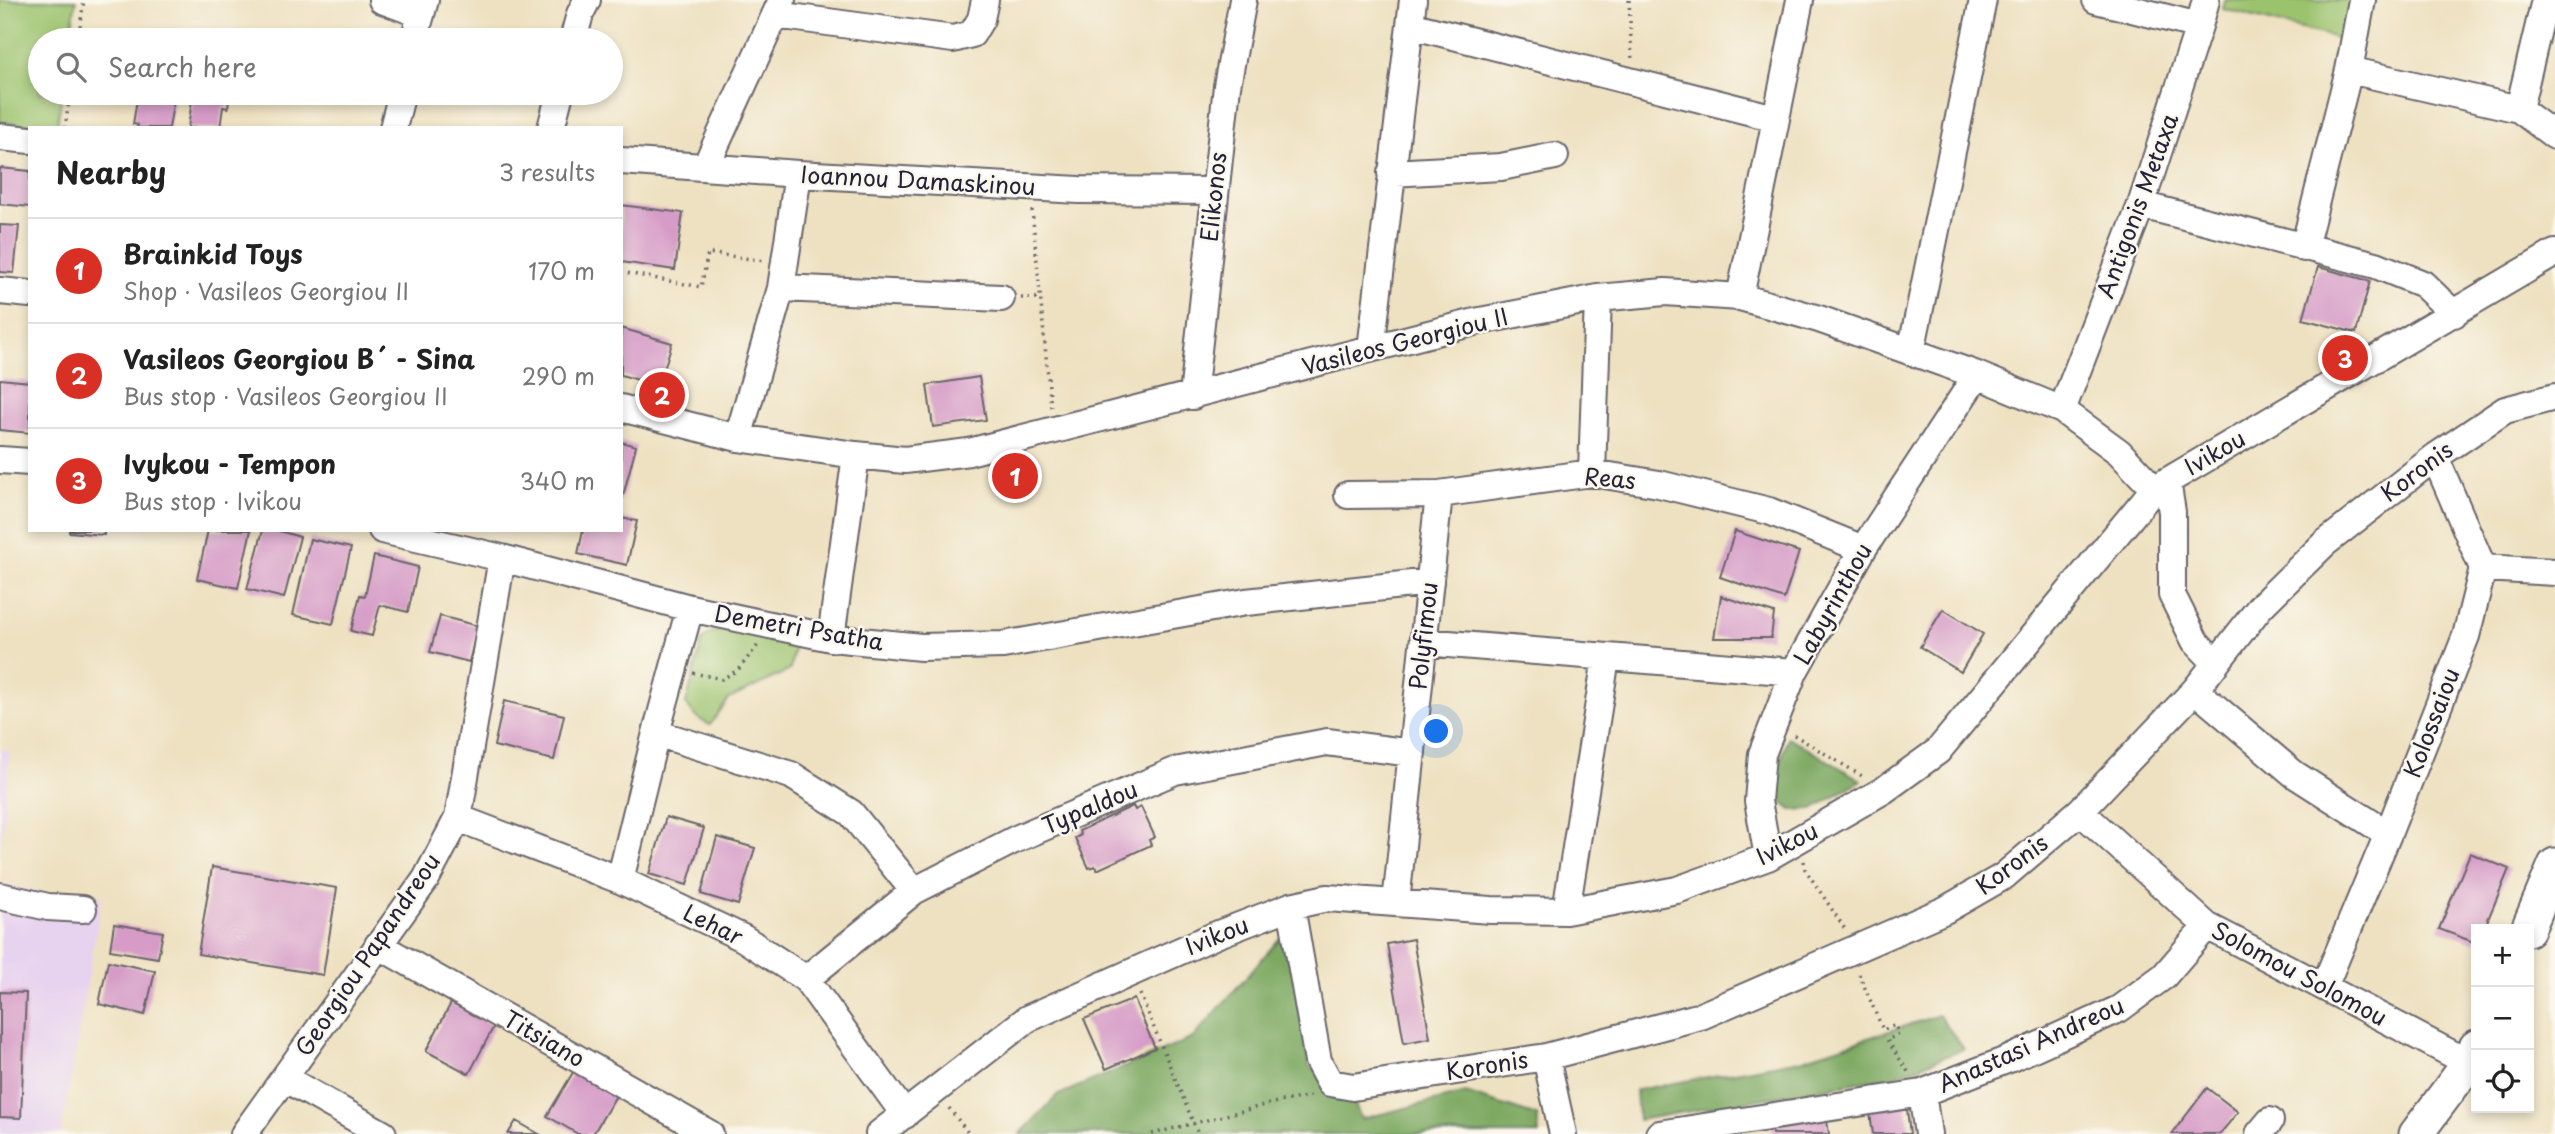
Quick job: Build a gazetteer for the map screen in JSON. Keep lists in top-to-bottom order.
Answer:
{
  "streets": {
    "street": [
      "Ioannou Damaskinou",
      "Elikonos",
      "Antigonis Metaxa",
      "Vasileos Georgiou II",
      "Ivikou",
      "Koronis",
      "Reas",
      "Labyrinthou",
      "Demetri Psatha",
      "Polyfimou",
      "Kolossaiou",
      "Typaldou",
      "Lehar",
      "Georgiou Papandreou",
      "Solomou Solomou",
      "Titsiano",
      "Anastasi Andreou"
    ]
  },
  "crossings": [
    ["Ioannou Damaskinou", "Elikonos"],
    ["Elikonos", "Vasileos Georgiou II"],
    ["Antigonis Metaxa", "Vasileos Georgiou II"],
    ["Vasileos Georgiou II", "Ivikou"],
    ["Vasileos Georgiou II", "Labyrinthou"],
    ["Ivikou", "Labyrinthou"],
    ["Ivikou", "Polyfimou"],
    ["Ivikou", "Lehar"],
    ["Koronis", "Solomou Solomou"],
    ["Reas", "Labyrinthou"],
    ["Reas", "Polyfimou"],
    ["Demetri Psatha", "Polyfimou"],
    ["Demetri Psatha", "Georgiou Papandreou"],
    ["Polyfimou", "Typaldou"],
    ["Kolossaiou", "Solomou Solomou"],
    ["Typaldou", "Lehar"],
    ["Lehar", "Georgiou Papandreou"],
    ["Georgiou Papandreou", "Titsiano"],
    ["Solomou Solomou", "Anastasi Andreou"]
  ],
  "page": {
    "search": "Search here",
    "heading": ["Nearby", "3 results"],
    "list": [
      {
        "mark": "1",
        "name": "Brainkid Toys",
        "note": "Shop · Vasileos Georgiou II",
        "value": "170 m"
      },
      {
        "mark": "2",
        "name": "Vasileos Georgiou B´ - Sina",
        "note": "Bus stop · Vasileos Georgiou II",
        "value": "290 m"
      },
      {
        "mark": "3",
        "name": "Ivykou - Tempon",
        "note": "Bus stop · Ivikou",
        "value": "340 m"
      }
    ],
    "pins": ["3", "2", "1"],
    "map_buttons": ["+", "−"]
  }
}
